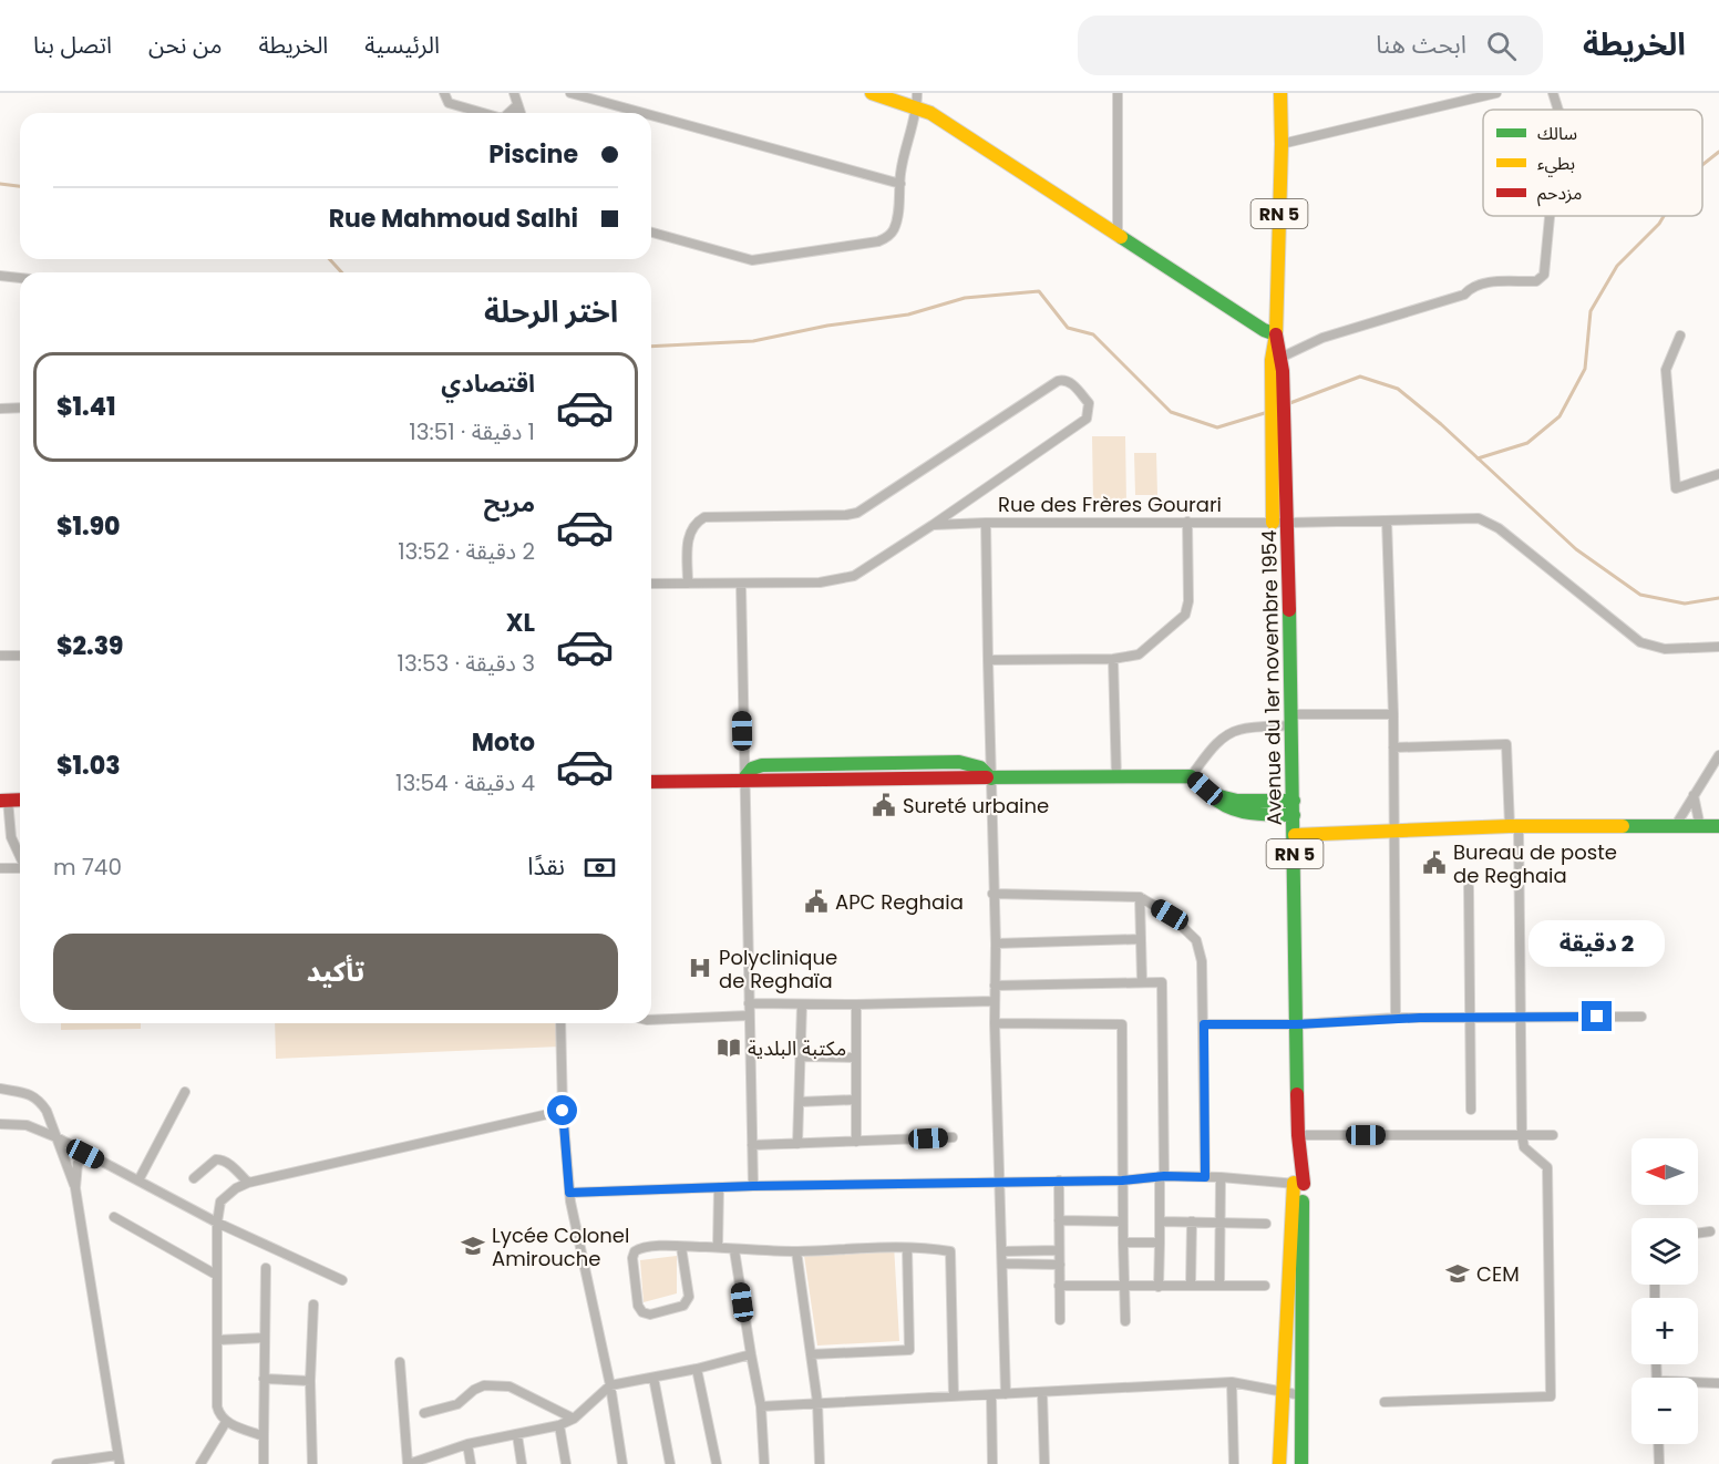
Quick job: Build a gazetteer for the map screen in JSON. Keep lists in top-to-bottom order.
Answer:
{
  "streets": {
    "main road": ["RN 5", "Avenue du 1er novembre 1954"],
    "street": ["Rue des Frères Gourari"]
  },
  "crossings": [
    ["RN 5", "Rue des Frères Gourari"],
    ["RN 5", "Avenue du 1er novembre 1954"],
    ["Rue des Frères Gourari", "Avenue du 1er novembre 1954"]
  ],
  "places": {
    "public building": ["Sureté urbaine", "Bureau de poste de Reghaia", "APC Reghaia"],
    "hospital": ["Polyclinique de Reghaïa"],
    "library": ["مكتبة البلدية"],
    "school or university": ["Lycée Colonel Amirouche", "CEM"]
  },
  "legend": ["سالك", "بطيء", "مزدحم"],
  "north": "left",
  "page": {
    "header": "الخريطة",
    "search": "ابحث هنا",
    "nav": [
      "الرئيسية",
      "الخريطة",
      "من نحن",
      "اتصل بنا"
    ],
    "banner": ["Piscine", "Rue Mahmoud Salhi"],
    "heading": "اختر الرحلة",
    "list": [
      {
        "name": "اقتصادي",
        "note": "1 دقيقة · 13:51",
        "value": "$1.41"
      },
      {
        "name": "مريح",
        "note": "2 دقيقة · 13:52",
        "value": "$1.90"
      },
      {
        "name": "XL",
        "note": "3 دقيقة · 13:53",
        "value": "$2.39"
      },
      {
        "name": "Moto",
        "note": "4 دقيقة · 13:54",
        "value": "$1.03"
      }
    ],
    "pay": ["نقدًا", "740 m"],
    "bubble": "2 دقيقة",
    "buttons": "تأكيد",
    "map_buttons": ["+", "−"]
  }
}
